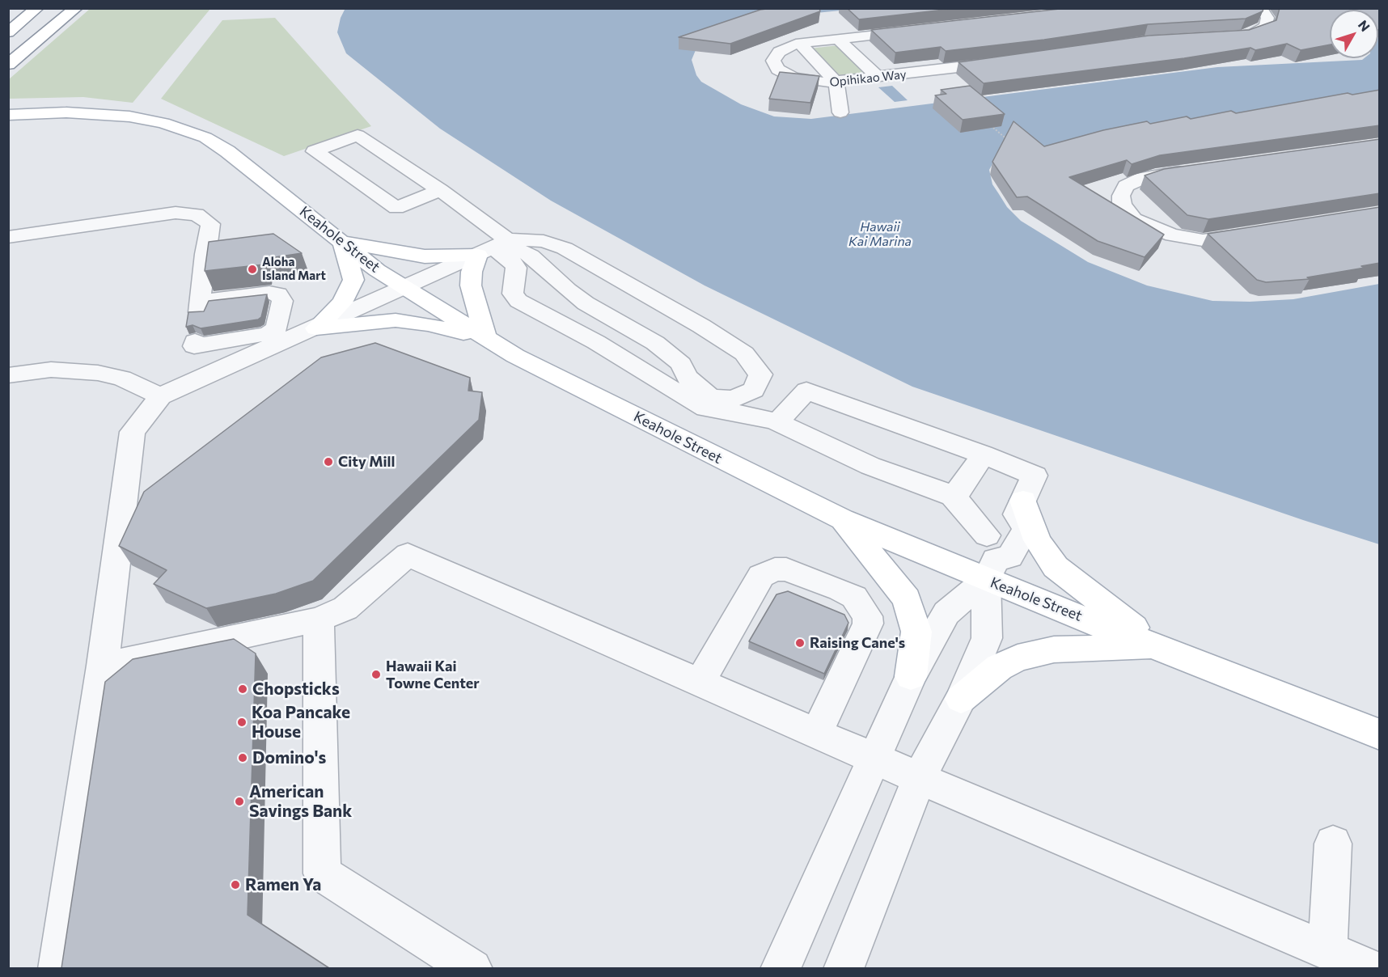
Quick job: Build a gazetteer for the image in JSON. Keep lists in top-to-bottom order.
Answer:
{
  "streets": {
    "main road": ["Keahole Street"],
    "street": ["Opihikao Way"]
  },
  "water": ["Hawaii Kai Marina"],
  "places": [
    "Aloha Island Mart",
    "City Mill",
    "Raising Cane's",
    "Hawaii Kai Towne Center",
    "Chopsticks",
    "Koa Pancake House",
    "Domino's",
    "American Savings Bank",
    "Ramen Ya"
  ],
  "north": "top right"
}
